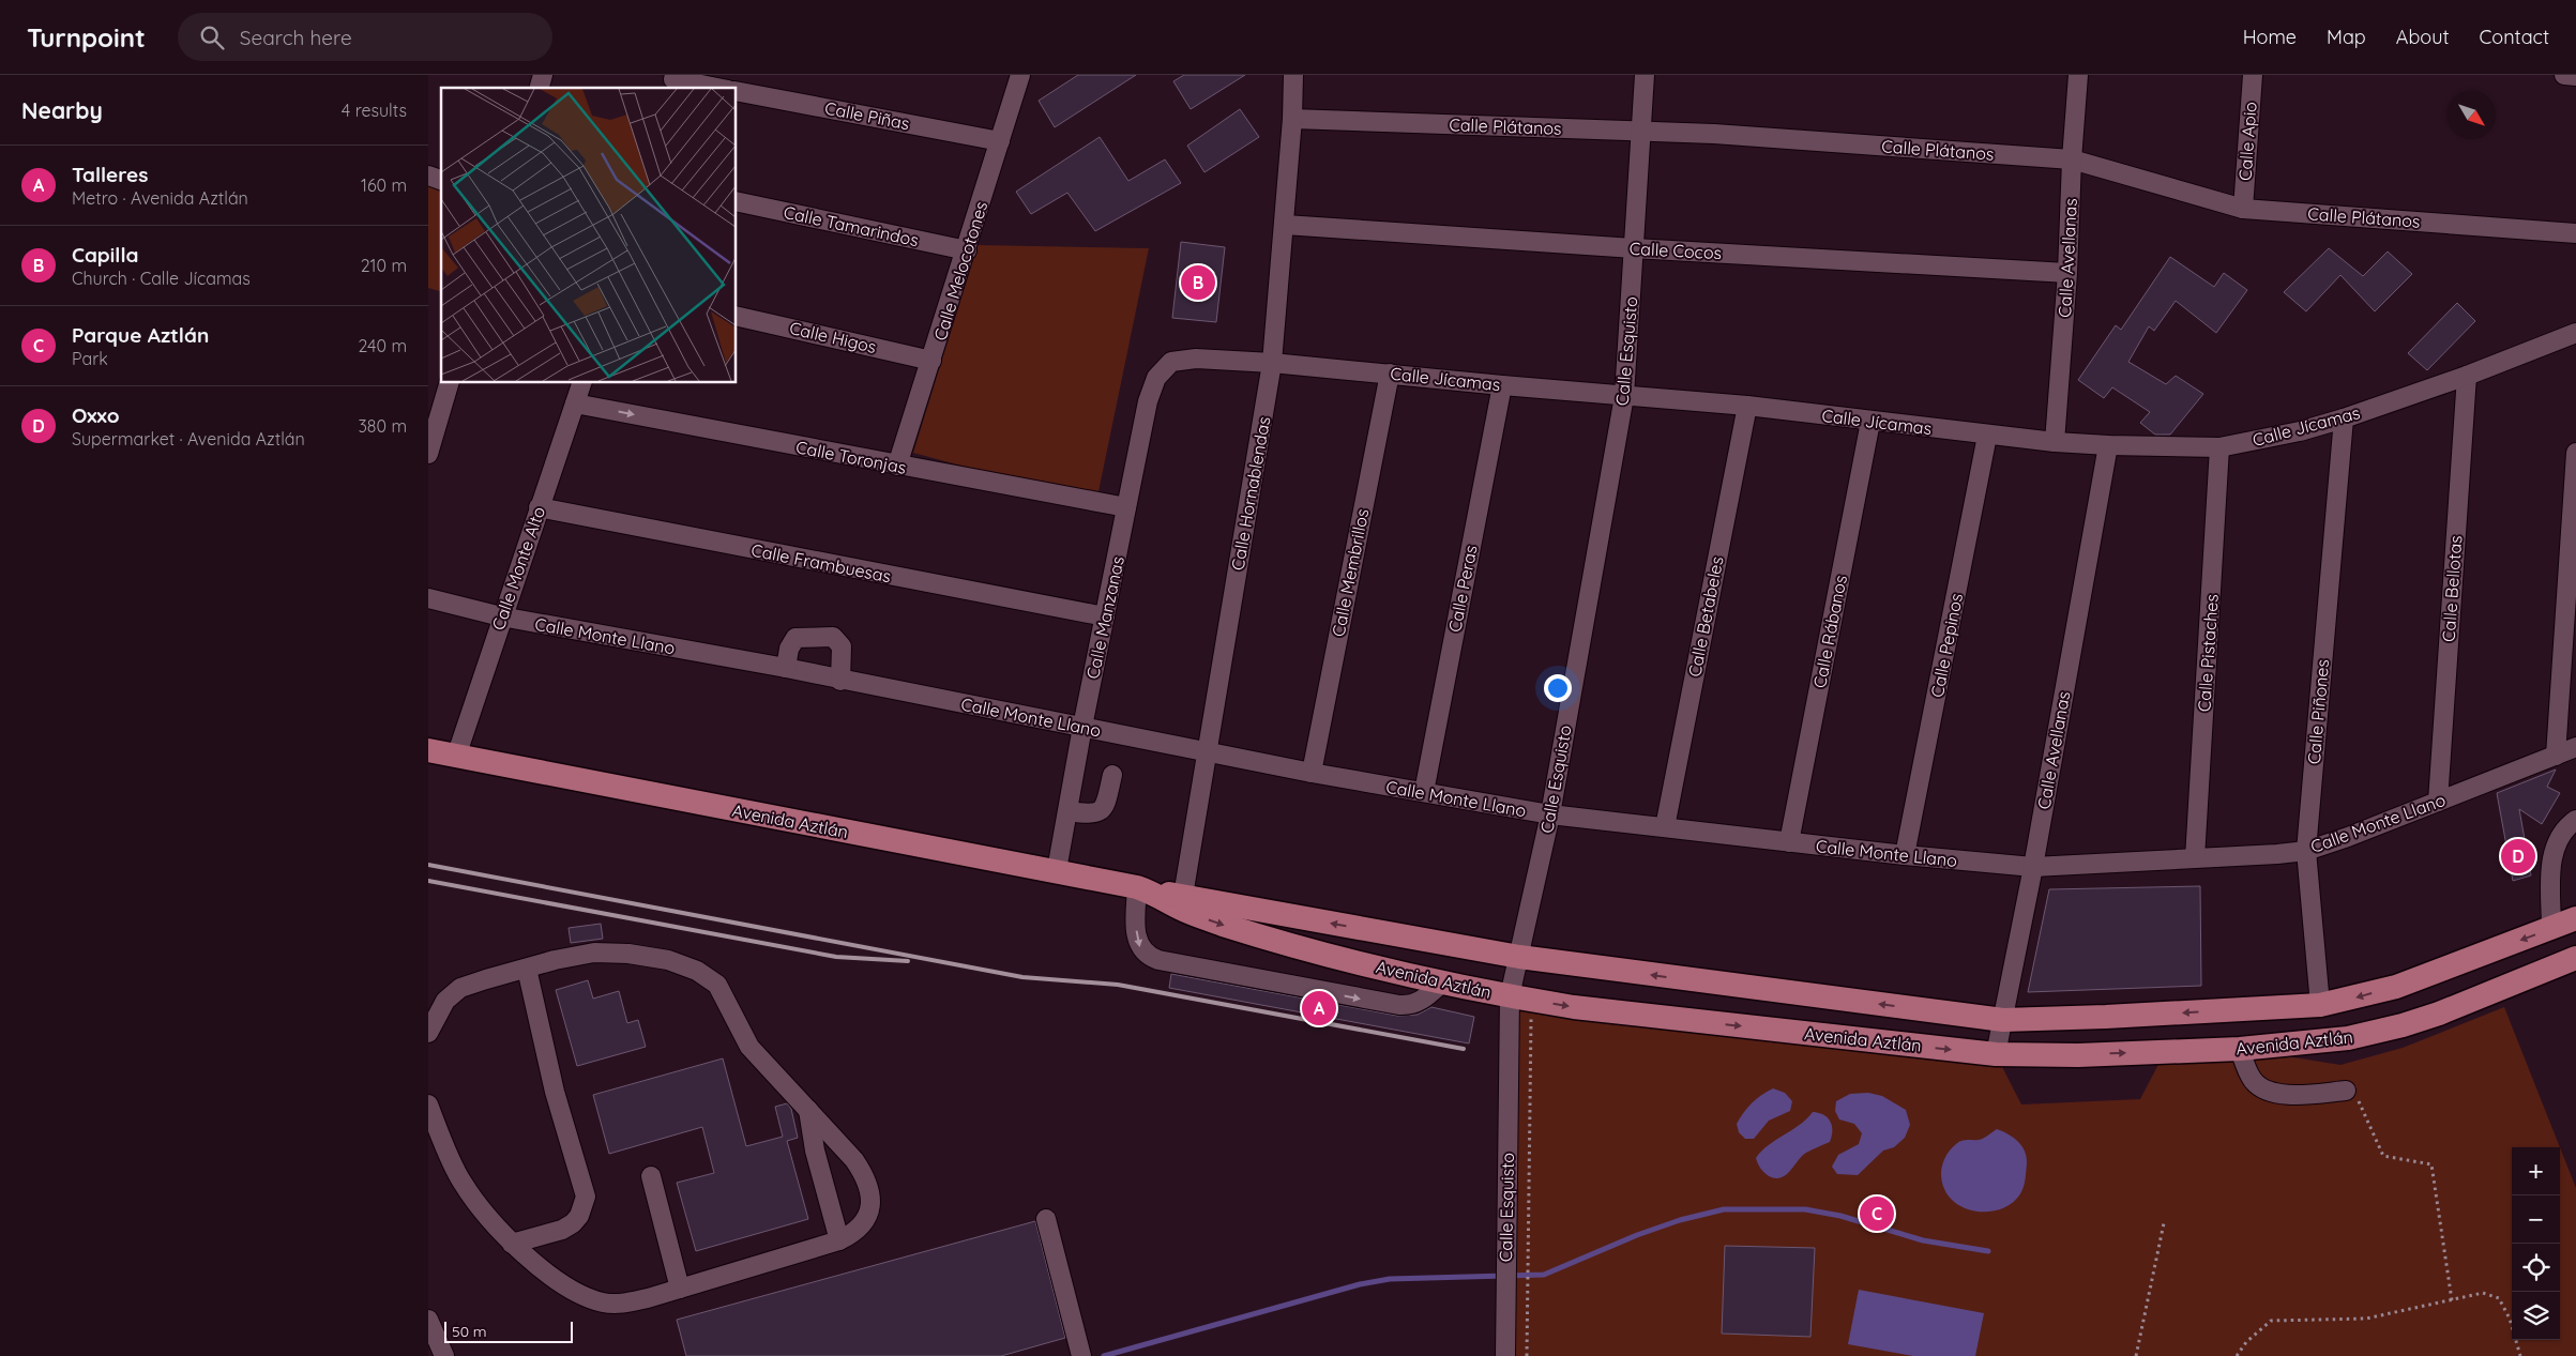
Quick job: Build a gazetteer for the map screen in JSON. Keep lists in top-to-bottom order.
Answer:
{
  "streets": {
    "main road": ["Avenida Aztlán"],
    "street": [
      "Calle Piñas",
      "Calle Plátanos",
      "Calle Apio",
      "Calle Tamarindos",
      "Calle Cocos",
      "Calle Avellanas",
      "Calle Melocotones",
      "Calle Higos",
      "Calle Esquisto",
      "Calle Jícamas",
      "Calle Toronjas",
      "Calle Hornablendas",
      "Calle Frambuesas",
      "Calle Monte Alto",
      "Calle Membrillos",
      "Calle Peras",
      "Calle Bellotas",
      "Calle Betabeles",
      "Calle Manzanas",
      "Calle Rábanos",
      "Calle Monte Llano",
      "Calle Pepinos",
      "Calle Pistaches",
      "Calle Piñones"
    ]
  },
  "crossings": [
    ["Calle Piñas", "Calle Melocotones"],
    ["Calle Plátanos", "Calle Apio"],
    ["Calle Plátanos", "Calle Avellanas"],
    ["Calle Plátanos", "Calle Esquisto"],
    ["Calle Plátanos", "Calle Hornablendas"],
    ["Calle Tamarindos", "Calle Melocotones"],
    ["Calle Cocos", "Calle Avellanas"],
    ["Calle Cocos", "Calle Esquisto"],
    ["Calle Cocos", "Calle Hornablendas"],
    ["Calle Avellanas", "Calle Jícamas"],
    ["Calle Avellanas", "Calle Monte Llano"],
    ["Calle Avellanas", "Avenida Aztlán"],
    ["Calle Melocotones", "Calle Higos"],
    ["Calle Melocotones", "Calle Toronjas"],
    ["Calle Esquisto", "Calle Jícamas"],
    ["Calle Esquisto", "Calle Monte Llano"],
    ["Calle Esquisto", "Avenida Aztlán"],
    ["Calle Jícamas", "Calle Hornablendas"],
    ["Calle Jícamas", "Calle Membrillos"],
    ["Calle Jícamas", "Calle Peras"],
    ["Calle Jícamas", "Calle Bellotas"],
    ["Calle Jícamas", "Calle Betabeles"],
    ["Calle Jícamas", "Calle Manzanas"],
    ["Calle Jícamas", "Calle Rábanos"],
    ["Calle Jícamas", "Calle Pepinos"],
    ["Calle Jícamas", "Calle Pistaches"],
    ["Calle Jícamas", "Calle Piñones"],
    ["Calle Toronjas", "Calle Monte Alto"],
    ["Calle Toronjas", "Calle Manzanas"],
    ["Calle Hornablendas", "Calle Monte Llano"],
    ["Calle Hornablendas", "Avenida Aztlán"],
    ["Calle Frambuesas", "Calle Monte Alto"],
    ["Calle Frambuesas", "Calle Manzanas"],
    ["Calle Monte Alto", "Calle Monte Llano"],
    ["Calle Monte Alto", "Avenida Aztlán"],
    ["Calle Membrillos", "Calle Monte Llano"],
    ["Calle Peras", "Calle Monte Llano"],
    ["Calle Bellotas", "Calle Monte Llano"],
    ["Calle Betabeles", "Calle Monte Llano"],
    ["Calle Manzanas", "Calle Monte Llano"],
    ["Calle Manzanas", "Avenida Aztlán"],
    ["Calle Rábanos", "Calle Monte Llano"],
    ["Calle Monte Llano", "Calle Pepinos"],
    ["Calle Monte Llano", "Calle Pistaches"],
    ["Calle Monte Llano", "Calle Piñones"],
    ["Calle Piñones", "Avenida Aztlán"]
  ],
  "one_way": ["Calle Toronjas"],
  "scale_bar": "50 m",
  "north": "bottom right",
  "page": {
    "header": "Turnpoint",
    "search": "Search here",
    "nav": [
      "Home",
      "Map",
      "About",
      "Contact"
    ],
    "heading": ["Nearby", "4 results"],
    "list": [
      {
        "mark": "A",
        "name": "Talleres",
        "note": "Metro · Avenida Aztlán",
        "value": "160 m"
      },
      {
        "mark": "B",
        "name": "Capilla",
        "note": "Church · Calle Jícamas",
        "value": "210 m"
      },
      {
        "mark": "C",
        "name": "Parque Aztlán",
        "note": "Park",
        "value": "240 m"
      },
      {
        "mark": "D",
        "name": "Oxxo",
        "note": "Supermarket · Avenida Aztlán",
        "value": "380 m"
      }
    ],
    "pins": [
      "B",
      "D",
      "A",
      "C"
    ],
    "map_buttons": ["+", "−"],
    "scale": "50 m"
  }
}
